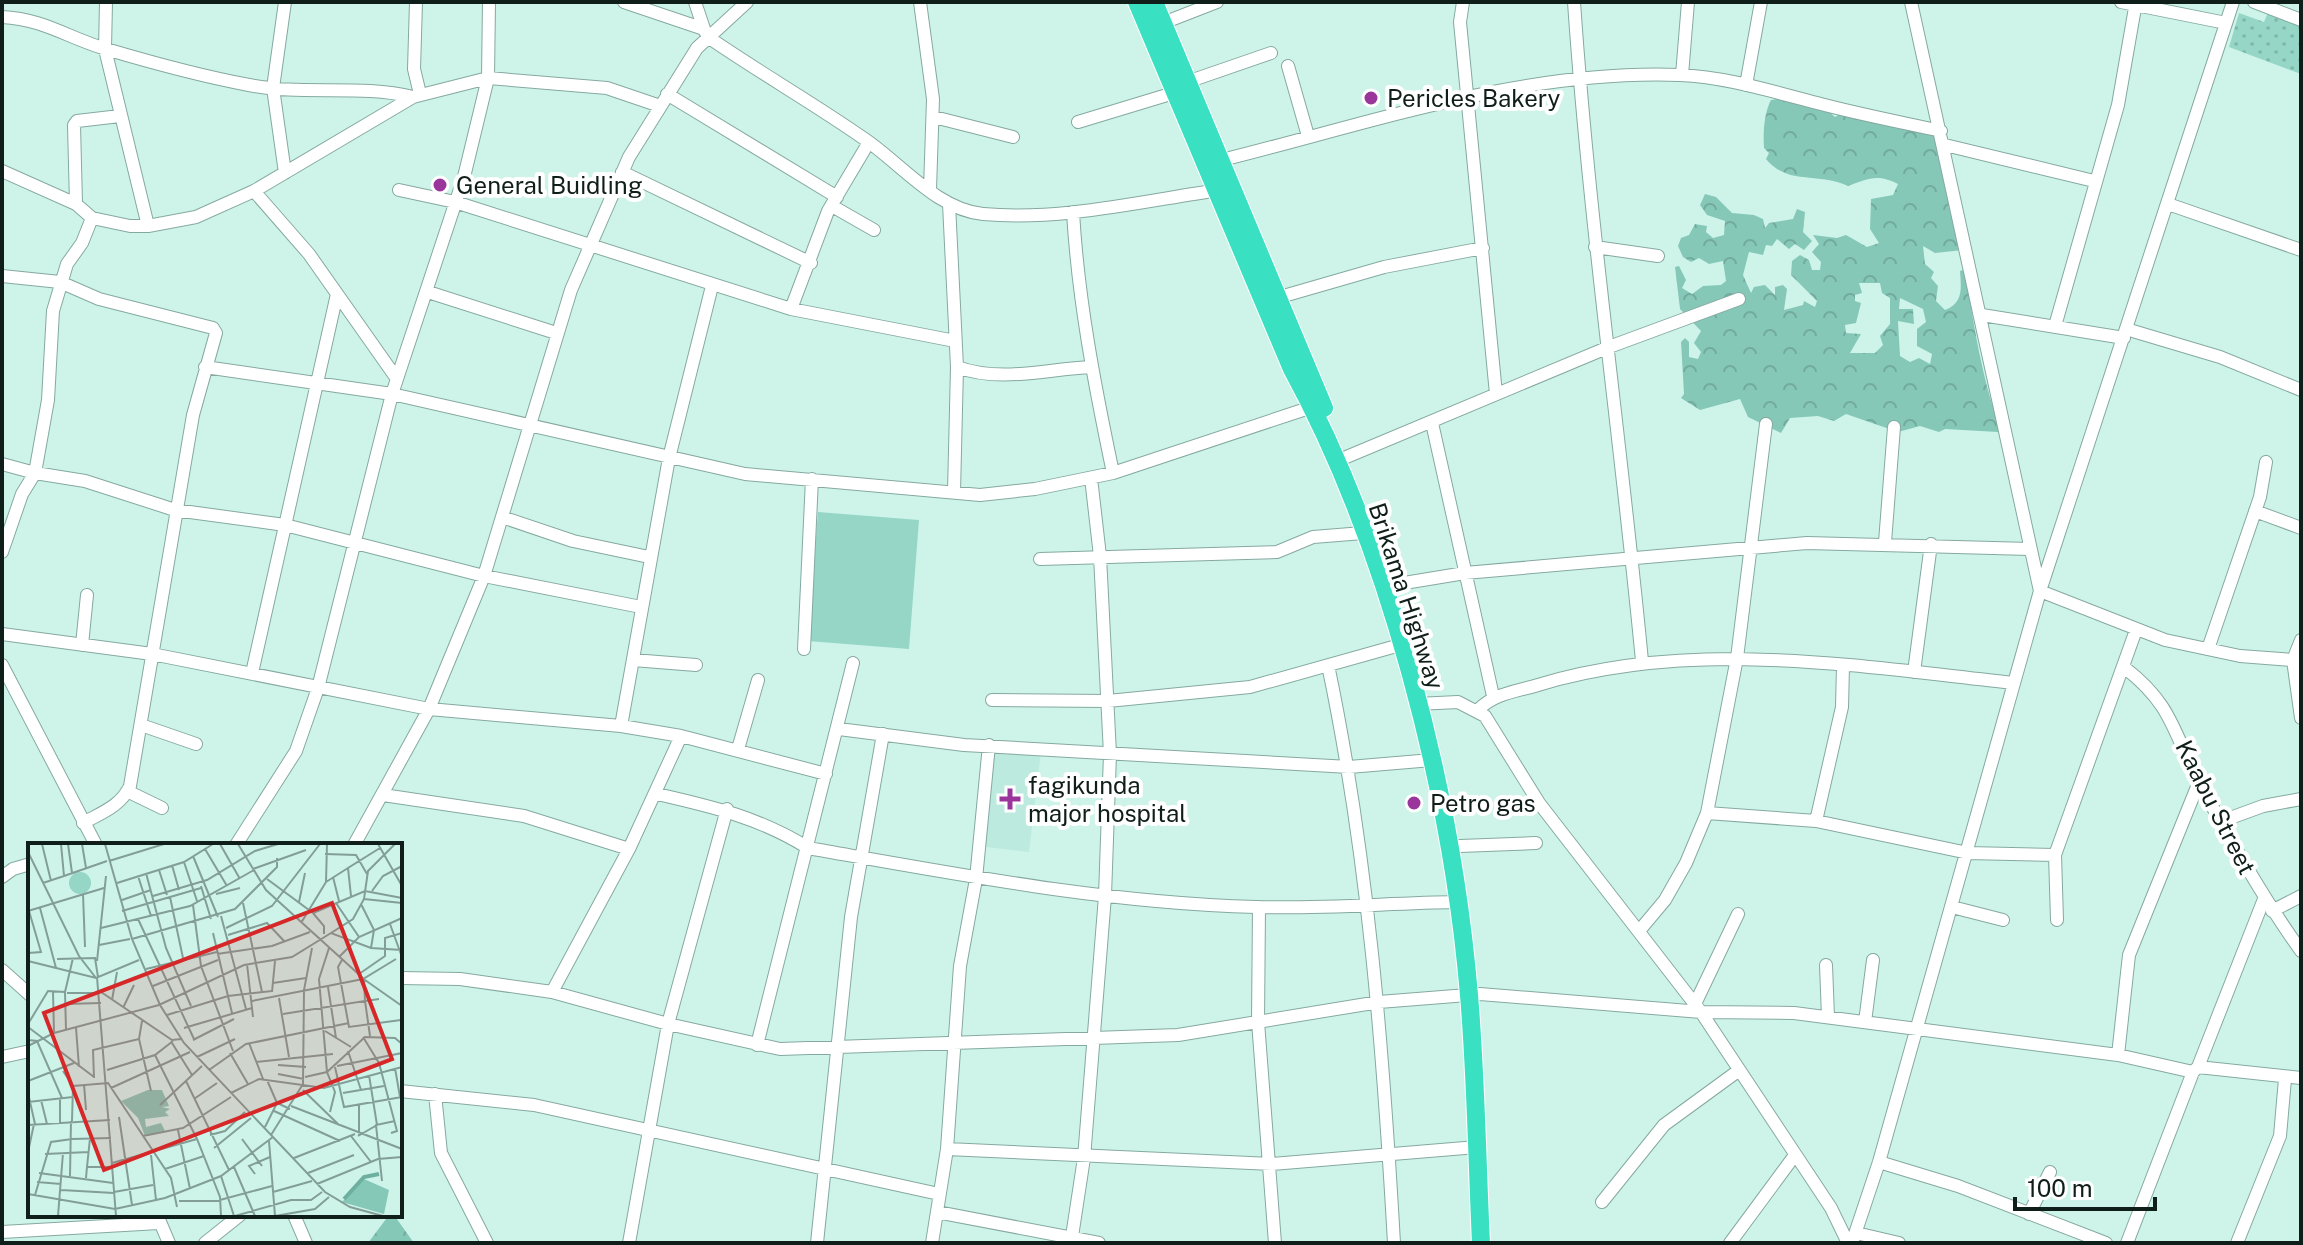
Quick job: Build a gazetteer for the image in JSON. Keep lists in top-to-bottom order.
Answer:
{
  "streets": {
    "highway": ["Brikama Highway"],
    "street": ["Kaabu Street"]
  },
  "places": {
    "other": ["Pericles Bakery", "General Buidling", "Petro gas"],
    "health": ["fagikunda major hospital"]
  },
  "scale_bar": "100 m"
}
